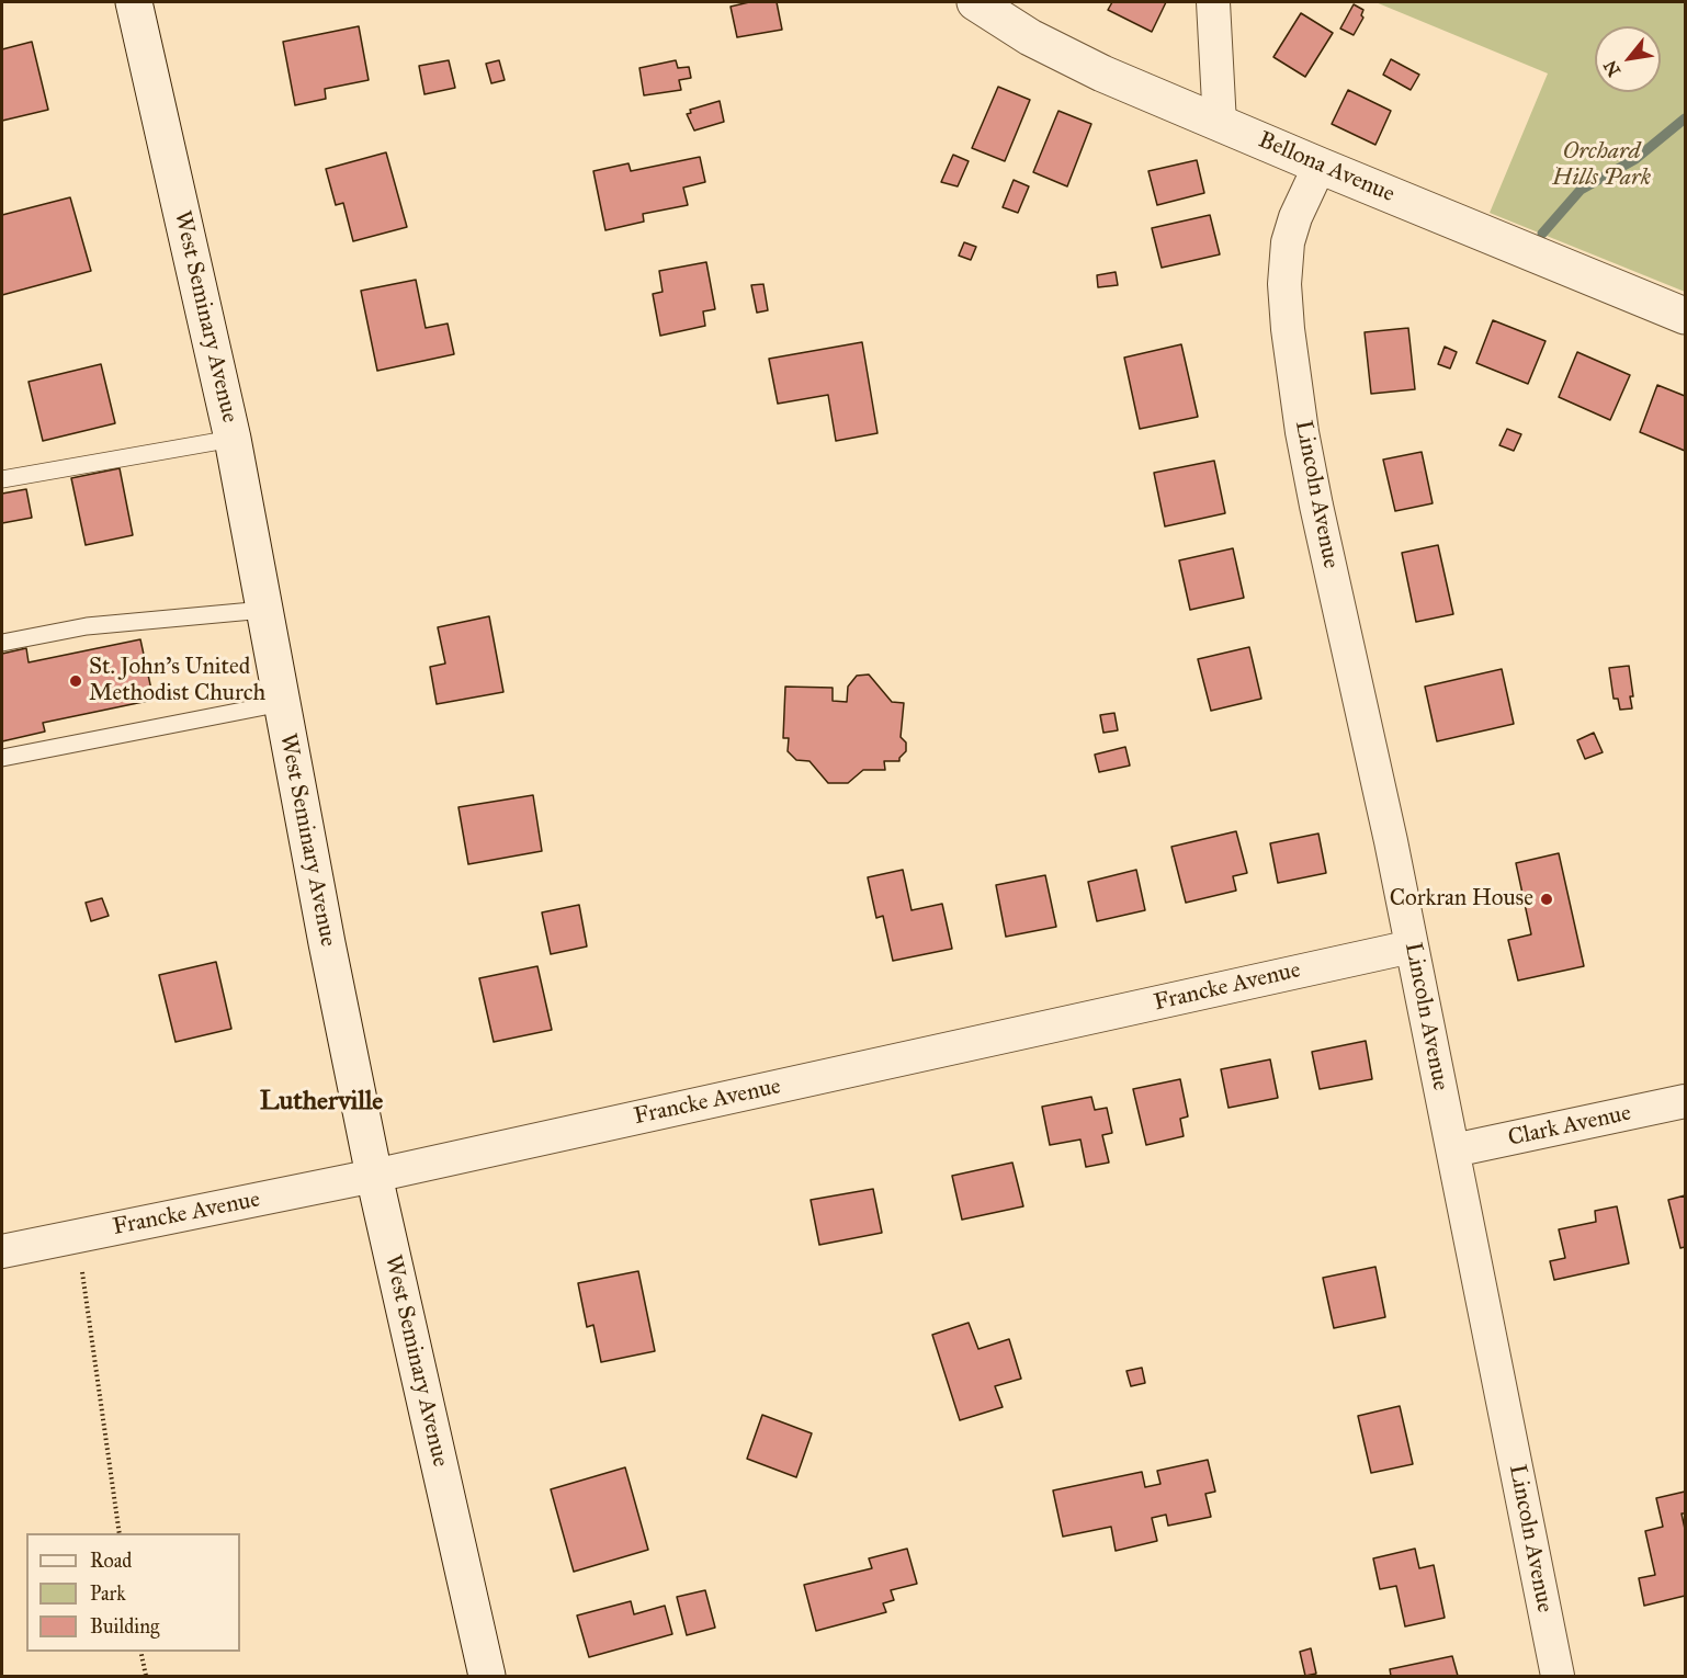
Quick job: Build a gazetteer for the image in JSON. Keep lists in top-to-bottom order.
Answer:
{
  "streets": {
    "main road": ["Bellona Avenue", "West Seminary Avenue"],
    "street": ["Lincoln Avenue", "Francke Avenue", "Clark Avenue"]
  },
  "crossings": [
    ["Bellona Avenue", "Lincoln Avenue"],
    ["West Seminary Avenue", "Francke Avenue"],
    ["Lincoln Avenue", "Francke Avenue"],
    ["Lincoln Avenue", "Clark Avenue"]
  ],
  "districts": ["Lutherville"],
  "parks": ["Orchard Hills Park"],
  "places": ["St. John's United Methodist Church", "Corkran House"],
  "legend": ["Road", "Park", "Building"],
  "north": "bottom left"
}
